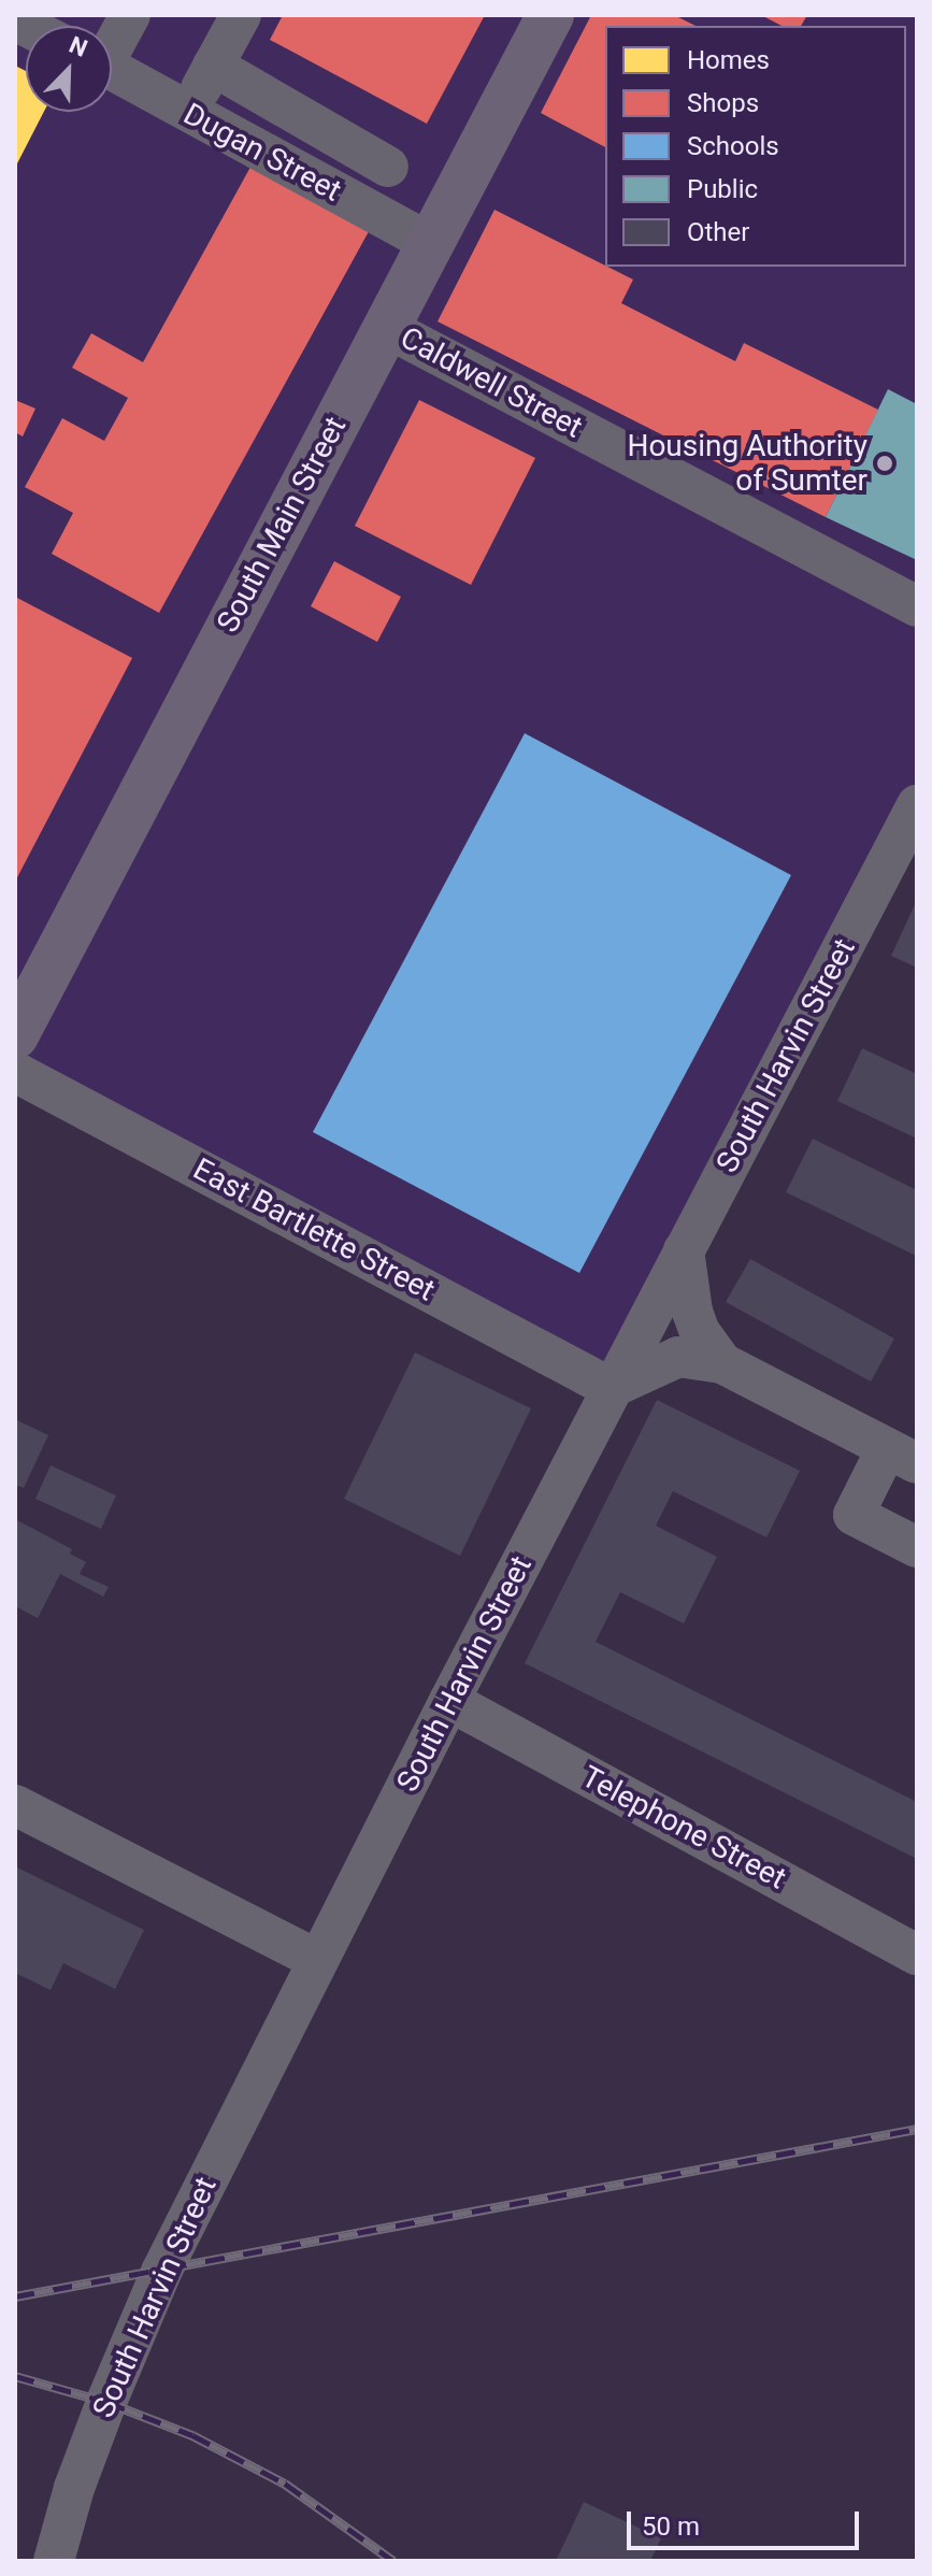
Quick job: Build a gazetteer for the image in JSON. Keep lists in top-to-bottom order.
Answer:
{
  "streets": {
    "main road": ["South Main Street"],
    "street": [
      "Dugan Street",
      "Caldwell Street",
      "South Harvin Street",
      "East Bartlette Street",
      "Telephone Street"
    ]
  },
  "crossings": [
    ["Dugan Street", "South Main Street"],
    ["Caldwell Street", "South Main Street"],
    ["South Harvin Street", "East Bartlette Street"],
    ["South Harvin Street", "Telephone Street"]
  ],
  "places": ["Housing Authority of Sumter"],
  "legend": [
    "Homes",
    "Shops",
    "Schools",
    "Public",
    "Other"
  ],
  "scale_bar": "50 m",
  "north": "top right"
}
